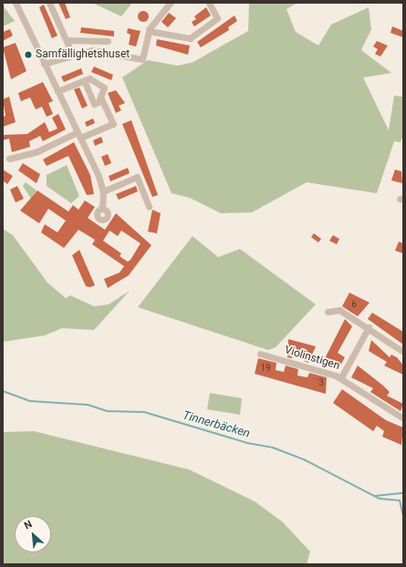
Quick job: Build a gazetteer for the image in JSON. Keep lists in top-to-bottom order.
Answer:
{
  "streets": {
    "street": ["Violinstigen"]
  },
  "water": ["Tinnerbäcken"],
  "places": ["Samfällighetshuset"],
  "house_numbers": ["6", "19", "3"],
  "north": "top left"
}
